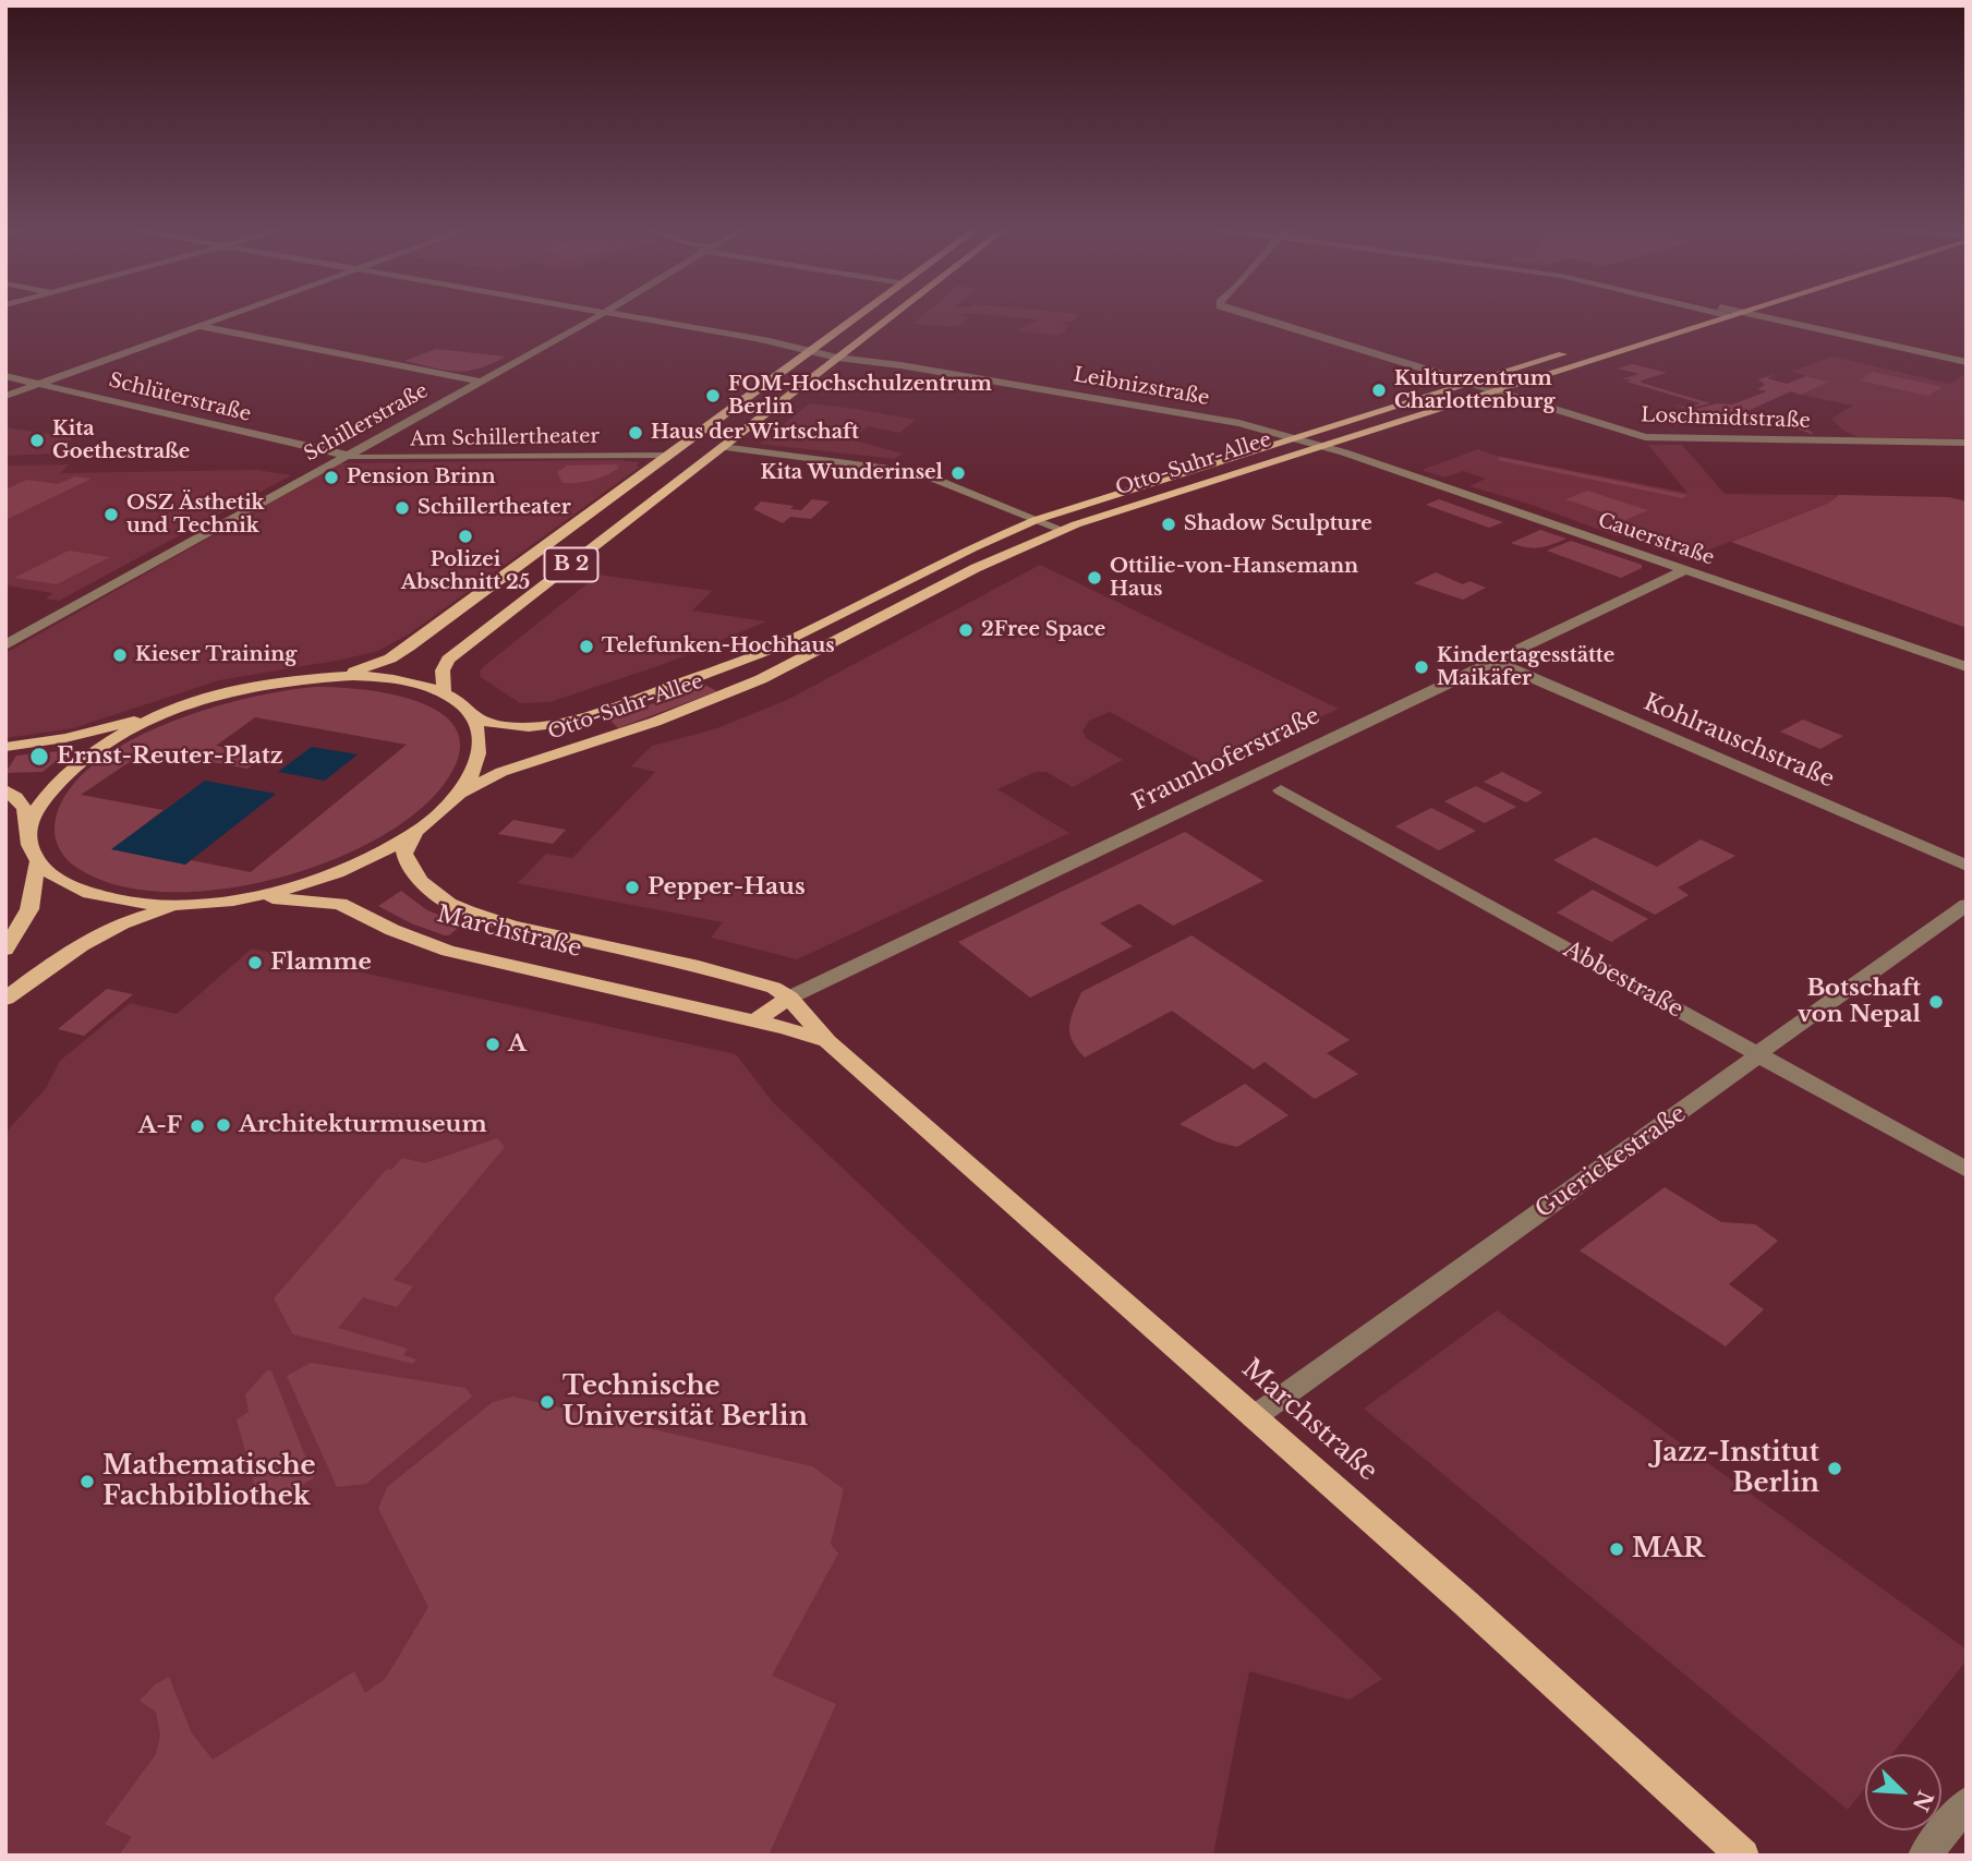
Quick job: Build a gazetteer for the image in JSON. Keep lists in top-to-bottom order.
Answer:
{
  "streets": {
    "main road": ["Otto-Suhr-Allee", "B 2", "Marchstraße"],
    "street": [
      "Leibnizstraße",
      "Schlüterstraße",
      "Loschmidtstraße",
      "Schillerstraße",
      "Am Schillertheater",
      "Cauerstraße",
      "Kohlrauschstraße",
      "Fraunhoferstraße",
      "Abbestraße",
      "Guerickestraße"
    ]
  },
  "crossings": [
    ["Leibnizstraße", "Otto-Suhr-Allee"],
    ["Leibnizstraße", "Cauerstraße"],
    ["Leibnizstraße", "B 2"],
    ["Schlüterstraße", "Schillerstraße"],
    ["Schlüterstraße", "Am Schillertheater"],
    ["Loschmidtstraße", "Otto-Suhr-Allee"],
    ["Schillerstraße", "Am Schillertheater"],
    ["Am Schillertheater", "B 2"],
    ["Otto-Suhr-Allee", "Cauerstraße"],
    ["Cauerstraße", "Fraunhoferstraße"],
    ["Kohlrauschstraße", "Fraunhoferstraße"],
    ["Fraunhoferstraße", "Marchstraße"],
    ["Marchstraße", "Guerickestraße"],
    ["Abbestraße", "Guerickestraße"]
  ],
  "places": [
    "Kulturzentrum Charlottenburg",
    "FOM-Hochschulzentrum Berlin",
    "Haus der Wirtschaft",
    "Kita Goethestraße",
    "Kita Wunderinsel",
    "Pension Brinn",
    "Schillertheater",
    "OSZ Ästhetik und Technik",
    "Shadow Sculpture",
    "Polizei Abschnitt 25",
    "Ottilie-von-Hansemann Haus",
    "2Free Space",
    "Telefunken-Hochhaus",
    "Kieser Training",
    "Kindertagesstätte Maikäfer",
    "Ernst-Reuter-Platz",
    "Pepper-Haus",
    "Flamme",
    "Botschaft von Nepal",
    "A",
    "Architekturmuseum",
    "A-F",
    "Technische Universität Berlin",
    "Jazz-Institut Berlin",
    "Mathematische Fachbibliothek",
    "MAR"
  ],
  "north": "bottom right"
}
